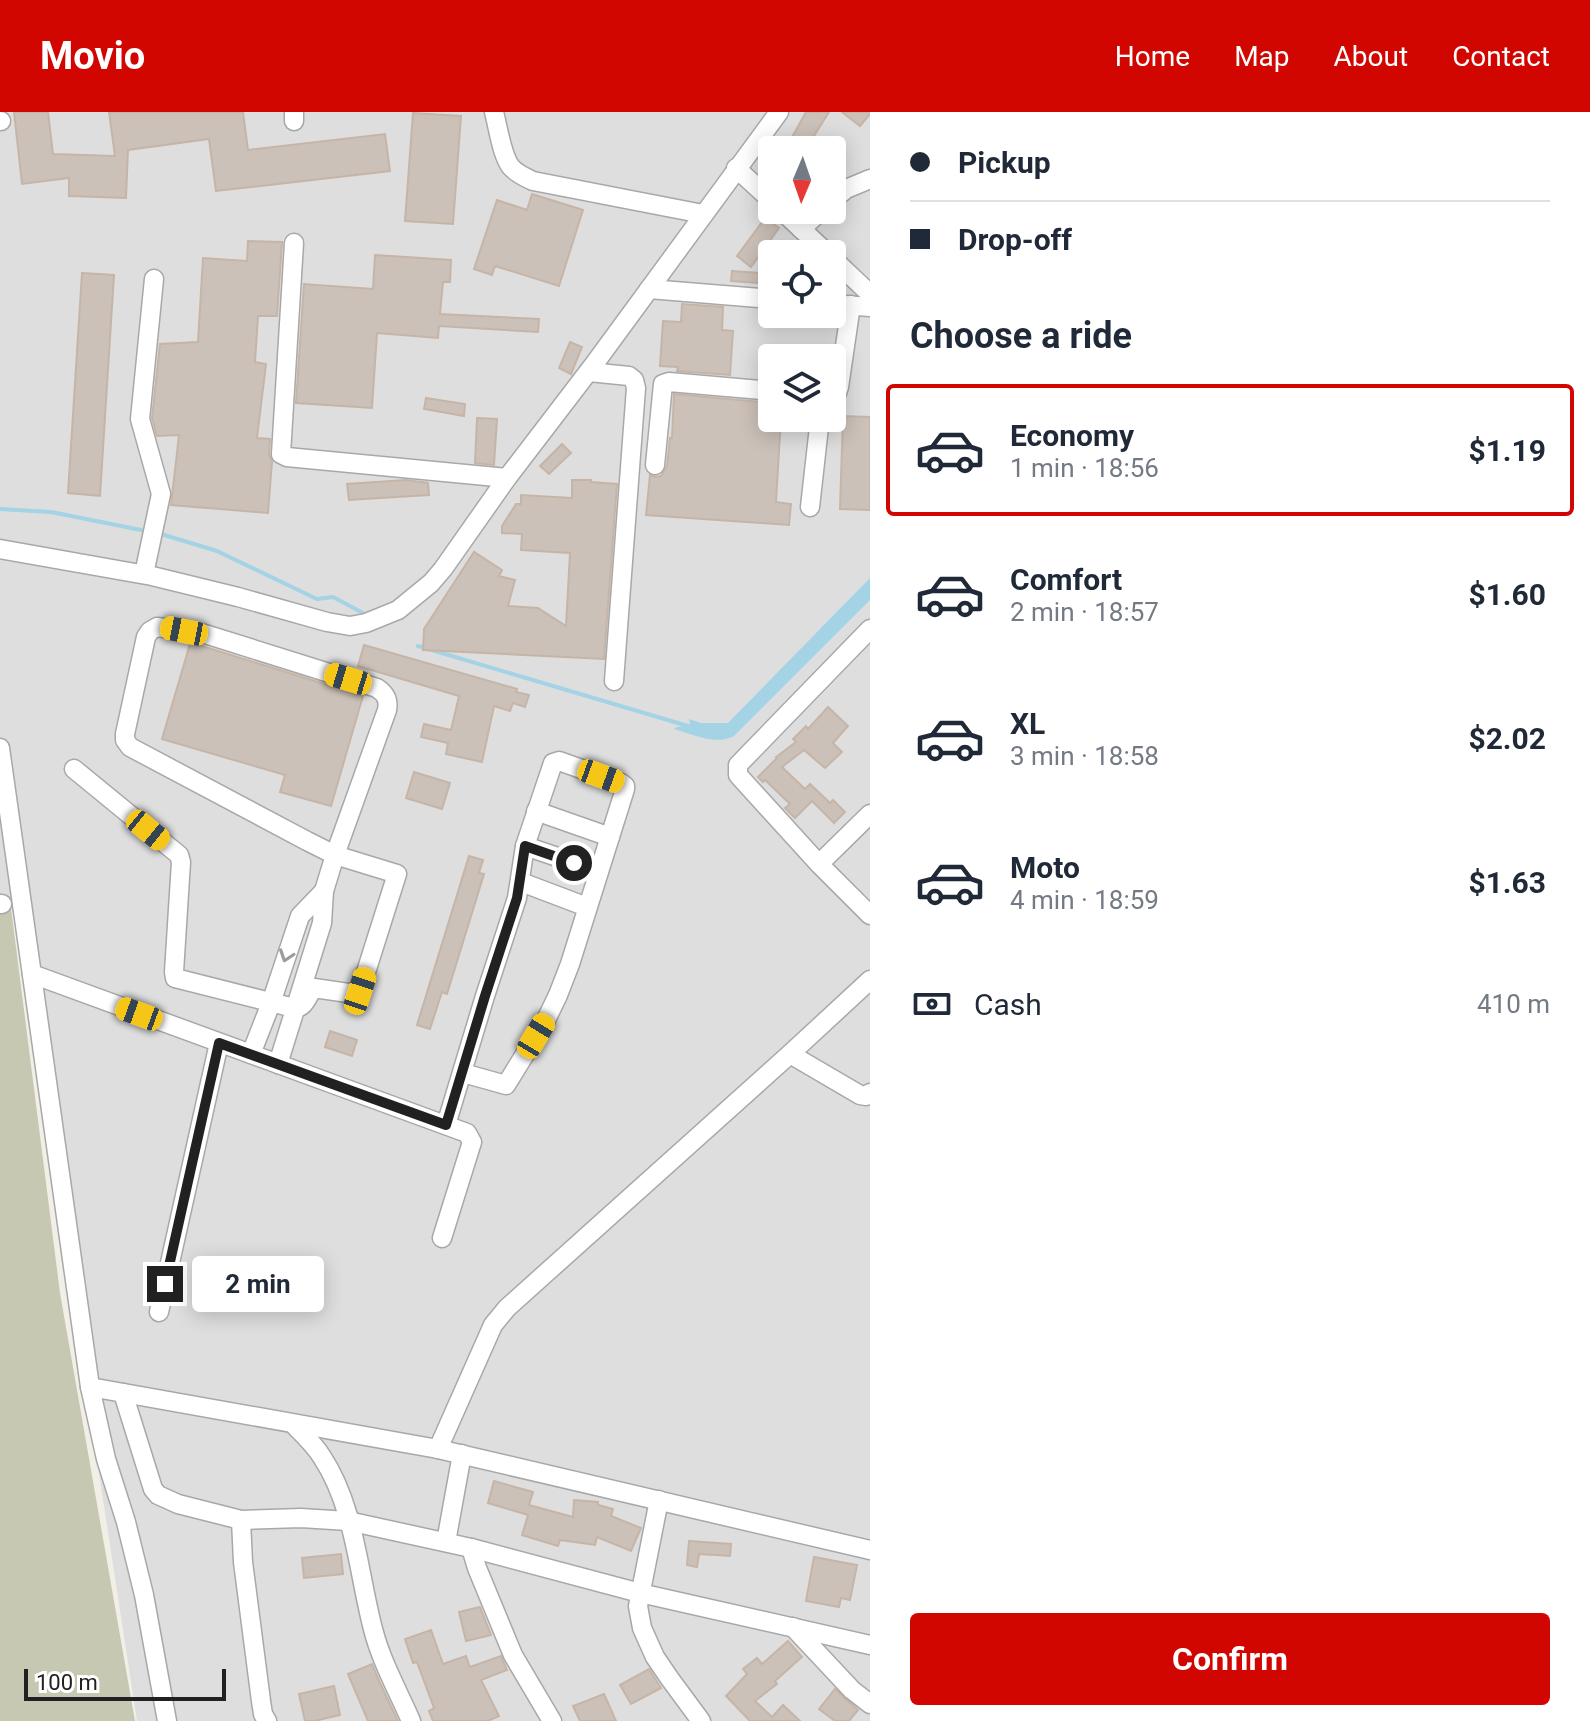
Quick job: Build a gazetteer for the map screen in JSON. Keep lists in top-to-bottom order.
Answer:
{
  "scale_bar": "100 m",
  "north": "bottom",
  "page": {
    "header": "Movio",
    "nav": [
      "Home",
      "Map",
      "About",
      "Contact"
    ],
    "banner": ["Pickup", "Drop-off"],
    "heading": "Choose a ride",
    "list": [
      {
        "name": "Economy",
        "note": "1 min · 18:56",
        "value": "$1.19"
      },
      {
        "name": "Comfort",
        "note": "2 min · 18:57",
        "value": "$1.60"
      },
      {
        "name": "XL",
        "note": "3 min · 18:58",
        "value": "$2.02"
      },
      {
        "name": "Moto",
        "note": "4 min · 18:59",
        "value": "$1.63"
      }
    ],
    "pay": ["Cash", "410 m"],
    "bubble": "2 min",
    "buttons": "Confirm",
    "scale": "100 m"
  }
}
